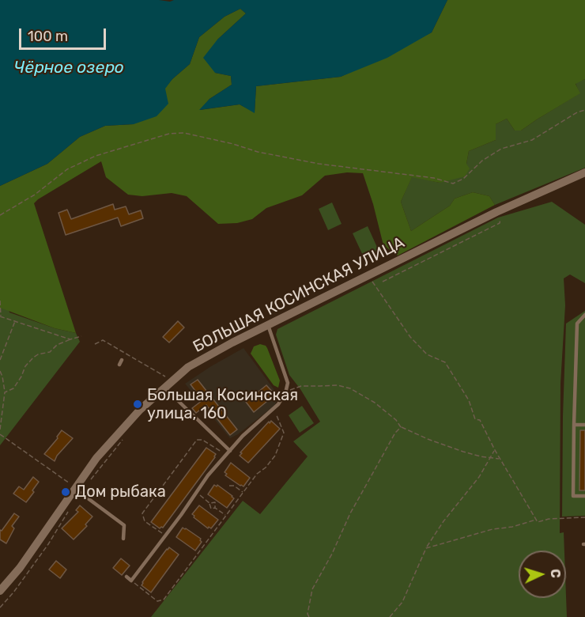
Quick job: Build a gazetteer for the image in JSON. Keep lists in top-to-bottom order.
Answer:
{
  "streets": {
    "street": ["БОЛЬШАЯ КОСИНСКАЯ УЛИЦА"]
  },
  "water": ["Чёрное озеро"],
  "places": ["Большая Косинская улица, 160", "Дом рыбака"],
  "scale_bar": "100 m",
  "north": "right"
}
